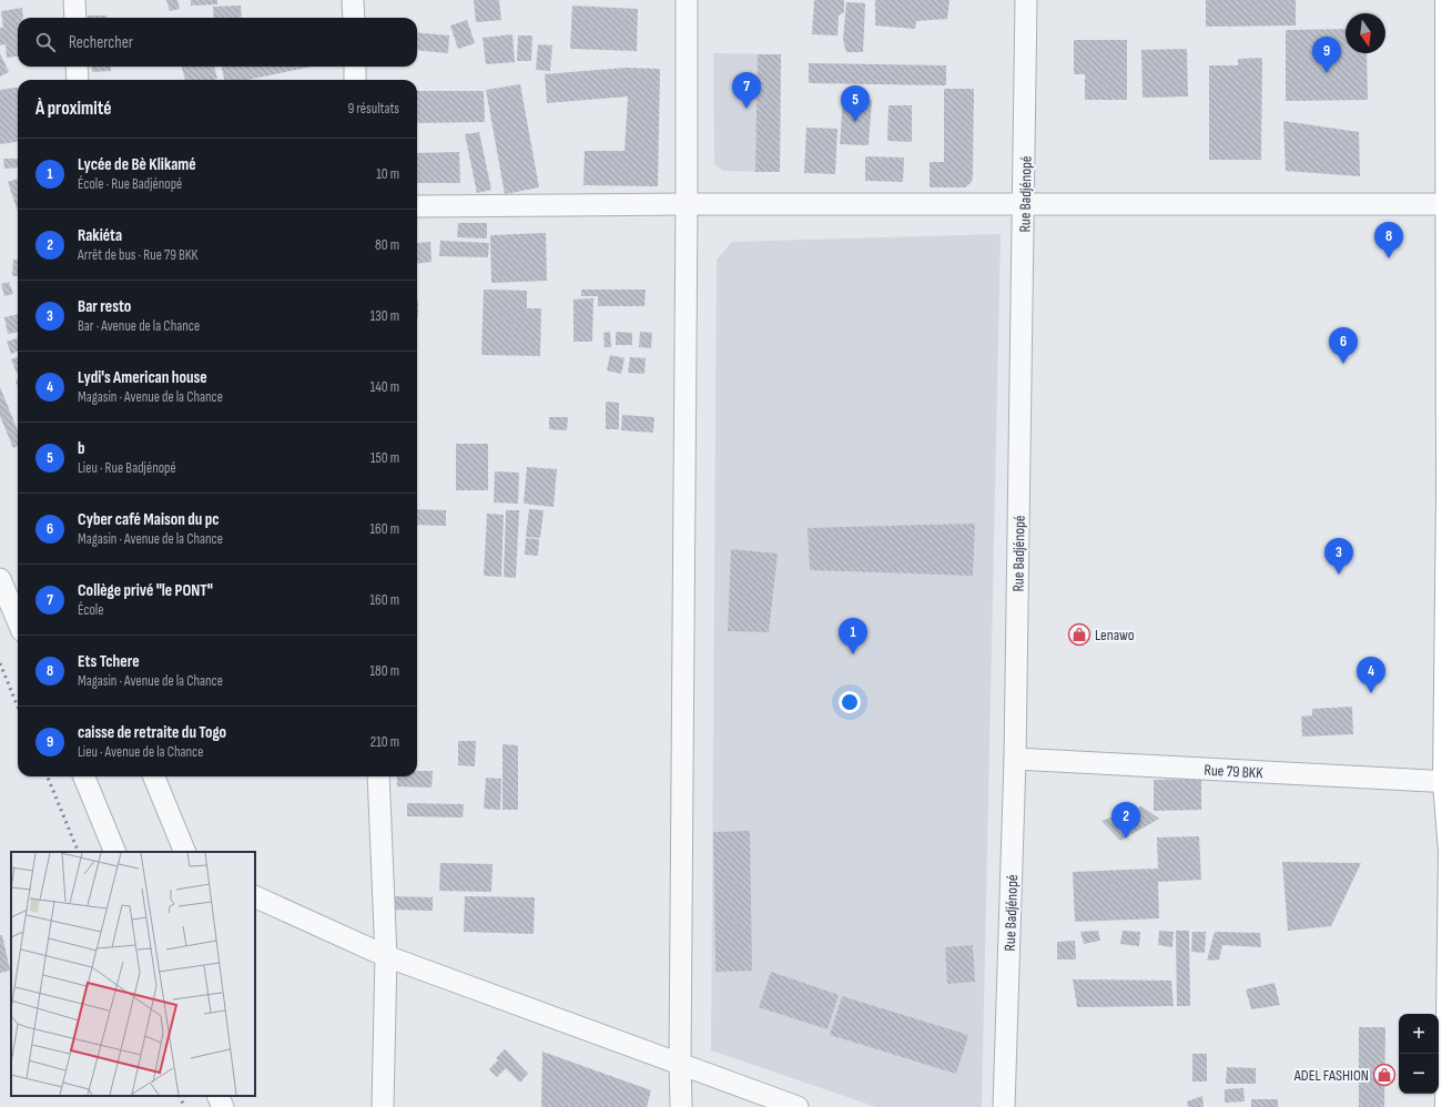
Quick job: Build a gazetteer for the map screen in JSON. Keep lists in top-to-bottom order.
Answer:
{
  "streets": {
    "street": ["Rue Badjénopé", "Rue 79 BKK"]
  },
  "crossings": [
    ["Rue Badjénopé", "Rue 79 BKK"]
  ],
  "places": {
    "shop": ["Lenawo", "ADEL FASHION"]
  },
  "north": "bottom",
  "page": {
    "search": "Rechercher",
    "pins": [
      "9",
      "7",
      "5",
      "8",
      "6",
      "3",
      "1",
      "4",
      "2"
    ],
    "heading": ["À proximité", "9 résultats"],
    "list": [
      {
        "mark": "1",
        "name": "Lycée de Bè Klikamé",
        "note": "École · Rue Badjénopé",
        "value": "10 m"
      },
      {
        "mark": "2",
        "name": "Rakiéta",
        "note": "Arrêt de bus · Rue 79 BKK",
        "value": "80 m"
      },
      {
        "mark": "3",
        "name": "Bar resto",
        "note": "Bar · Avenue de la Chance",
        "value": "130 m"
      },
      {
        "mark": "4",
        "name": "Lydi's American house",
        "note": "Magasin · Avenue de la Chance",
        "value": "140 m"
      },
      {
        "mark": "5",
        "name": "b",
        "note": "Lieu · Rue Badjénopé",
        "value": "150 m"
      },
      {
        "mark": "6",
        "name": "Cyber café Maison du pc",
        "note": "Magasin · Avenue de la Chance",
        "value": "160 m"
      },
      {
        "mark": "7",
        "name": "Collège privé \"le PONT\"",
        "note": "École",
        "value": "160 m"
      },
      {
        "mark": "8",
        "name": "Ets Tchere",
        "note": "Magasin · Avenue de la Chance",
        "value": "180 m"
      },
      {
        "mark": "9",
        "name": "caisse de retraite du Togo",
        "note": "Lieu · Avenue de la Chance",
        "value": "210 m"
      }
    ],
    "map_buttons": ["+", "−"]
  }
}
